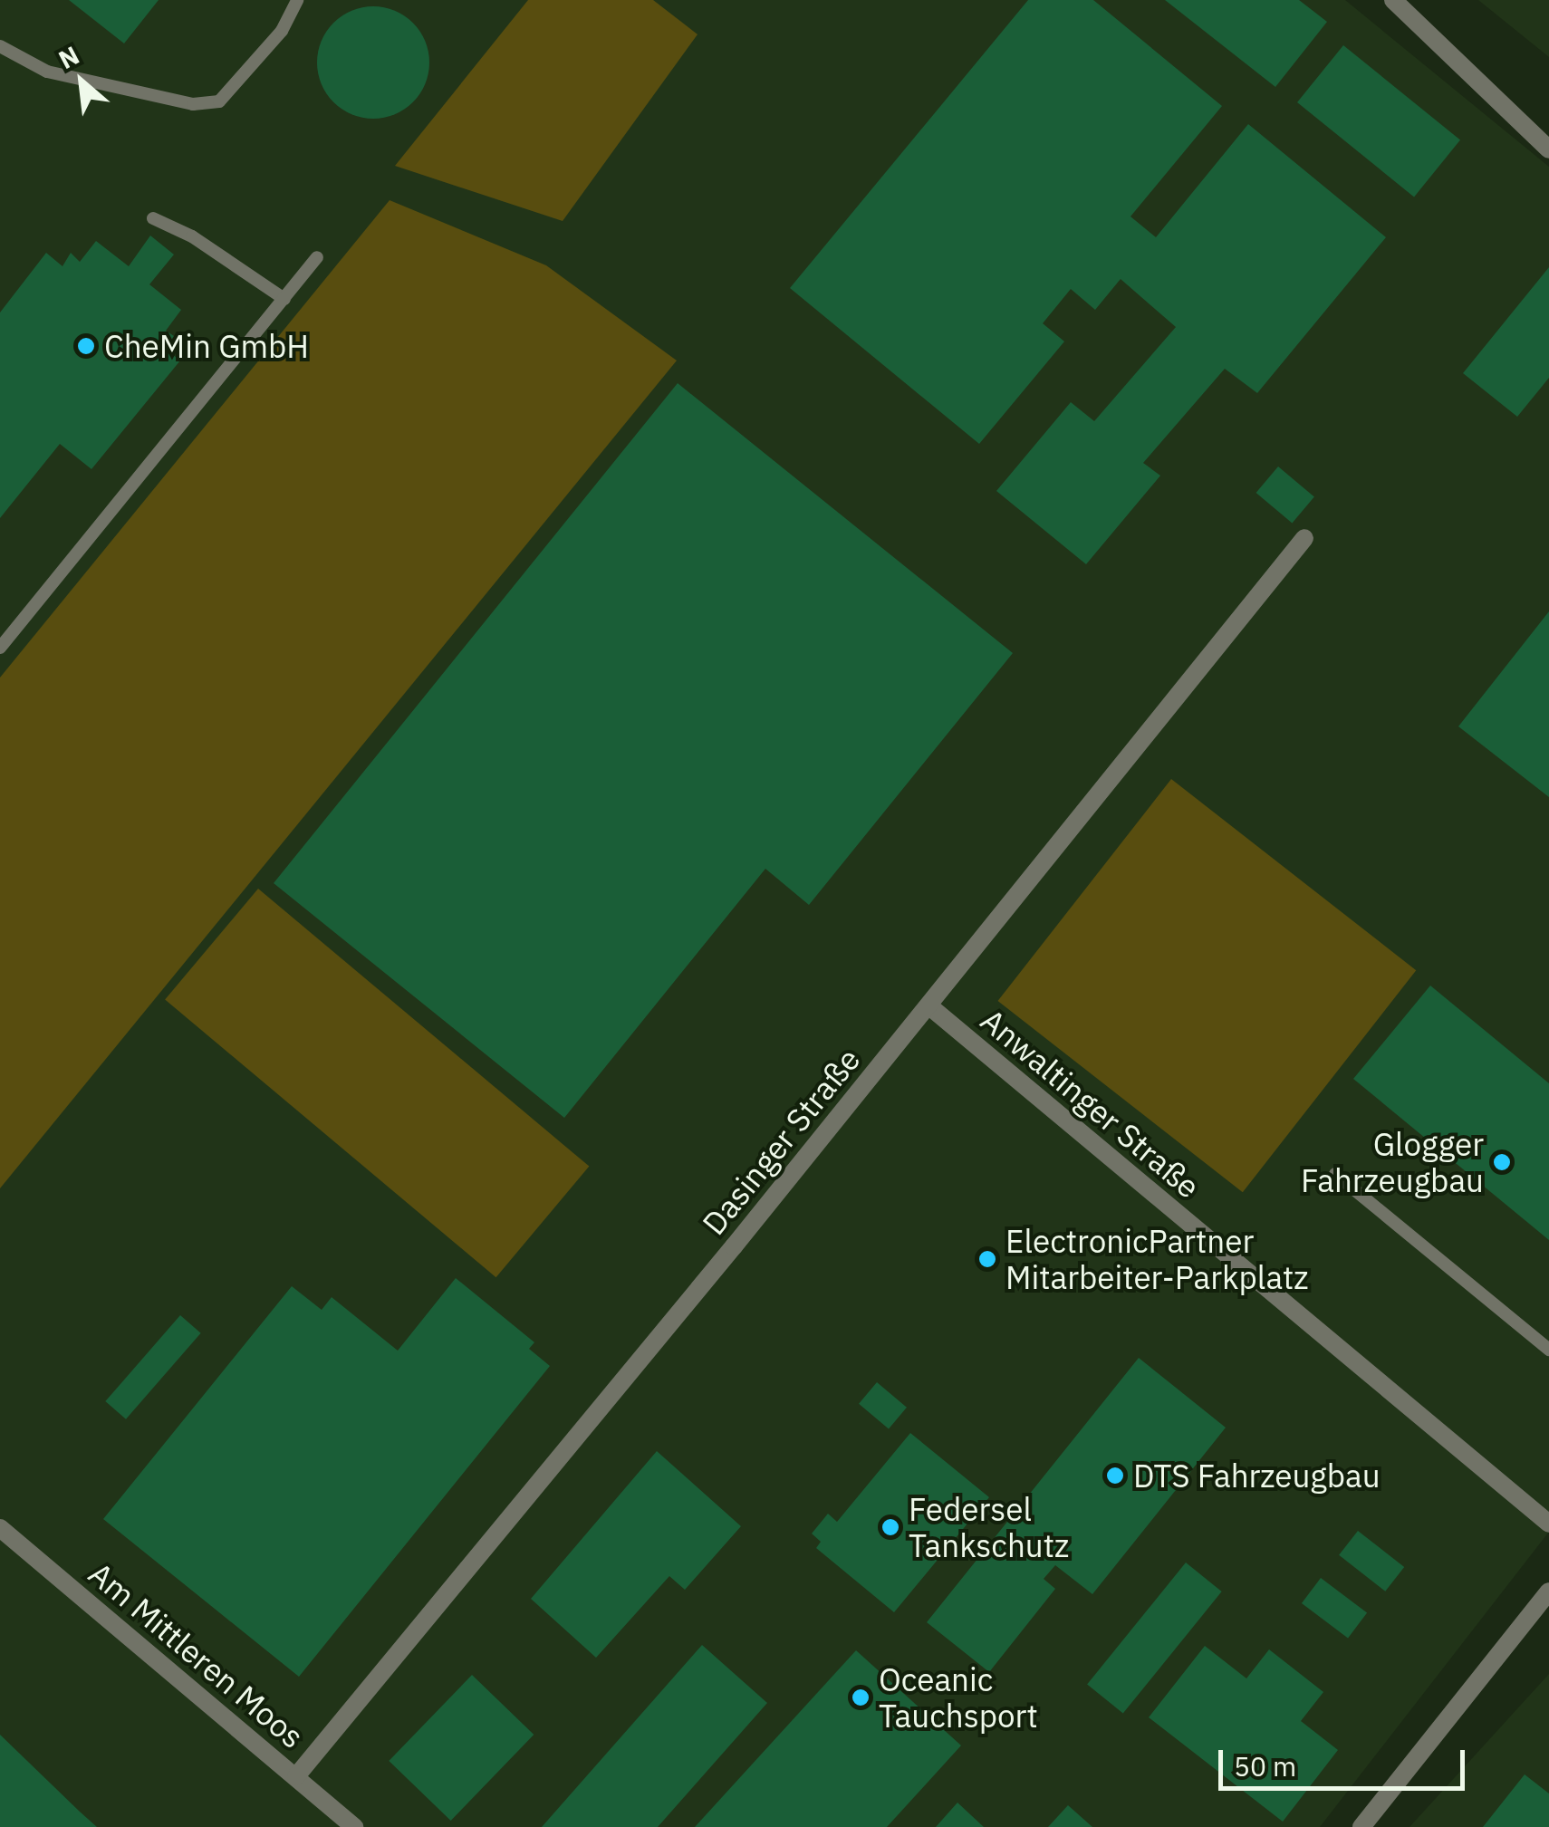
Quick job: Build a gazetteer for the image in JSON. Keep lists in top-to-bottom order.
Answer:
{
  "streets": {
    "street": ["Anwaltinger Straße", "Dasinger Straße", "Am Mittleren Moos"]
  },
  "crossings": [
    ["Anwaltinger Straße", "Dasinger Straße"],
    ["Dasinger Straße", "Am Mittleren Moos"]
  ],
  "places": [
    "CheMin GmbH",
    "Glogger Fahrzeugbau",
    "ElectronicPartner Mitarbeiter-Parkplatz",
    "DTS Fahrzeugbau",
    "Federsel Tankschutz",
    "Oceanic Tauchsport"
  ],
  "scale_bar": "50 m",
  "north": "top left"
}
